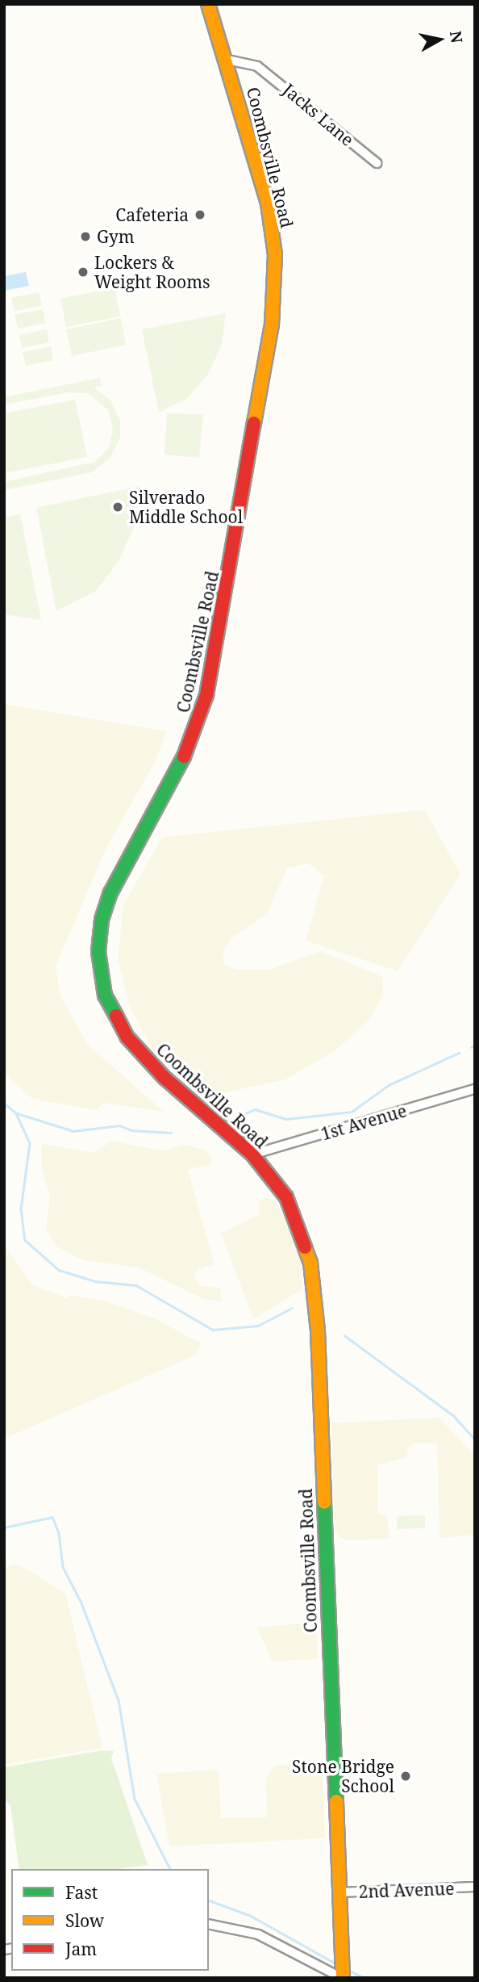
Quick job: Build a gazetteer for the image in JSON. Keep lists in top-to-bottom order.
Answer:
{
  "streets": {
    "street": [
      "Jacks Lane",
      "Coombsville Road",
      "1st Avenue",
      "2nd Avenue"
    ]
  },
  "crossings": [
    ["Jacks Lane", "Coombsville Road"],
    ["Coombsville Road", "1st Avenue"],
    ["Coombsville Road", "2nd Avenue"]
  ],
  "places": [
    "Cafeteria",
    "Gym",
    "Lockers & Weight Rooms",
    "Silverado Middle School",
    "Stone Bridge School"
  ],
  "legend": ["Fast", "Slow", "Jam"],
  "north": "right"
}
